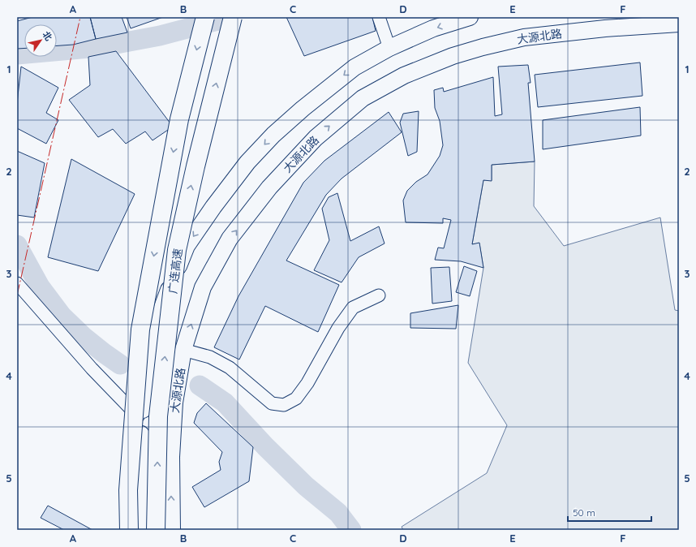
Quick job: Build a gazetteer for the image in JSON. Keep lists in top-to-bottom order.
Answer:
{
  "streets": {
    "highway": ["广连高速"],
    "main road": ["大源北路"]
  },
  "scale_bar": "50 m",
  "north": "top right",
  "grid": {
    "columns": [
      "A",
      "B",
      "C",
      "D",
      "E",
      "F"
    ],
    "rows": [
      "1",
      "2",
      "3",
      "4",
      "5"
    ]
  }
}
